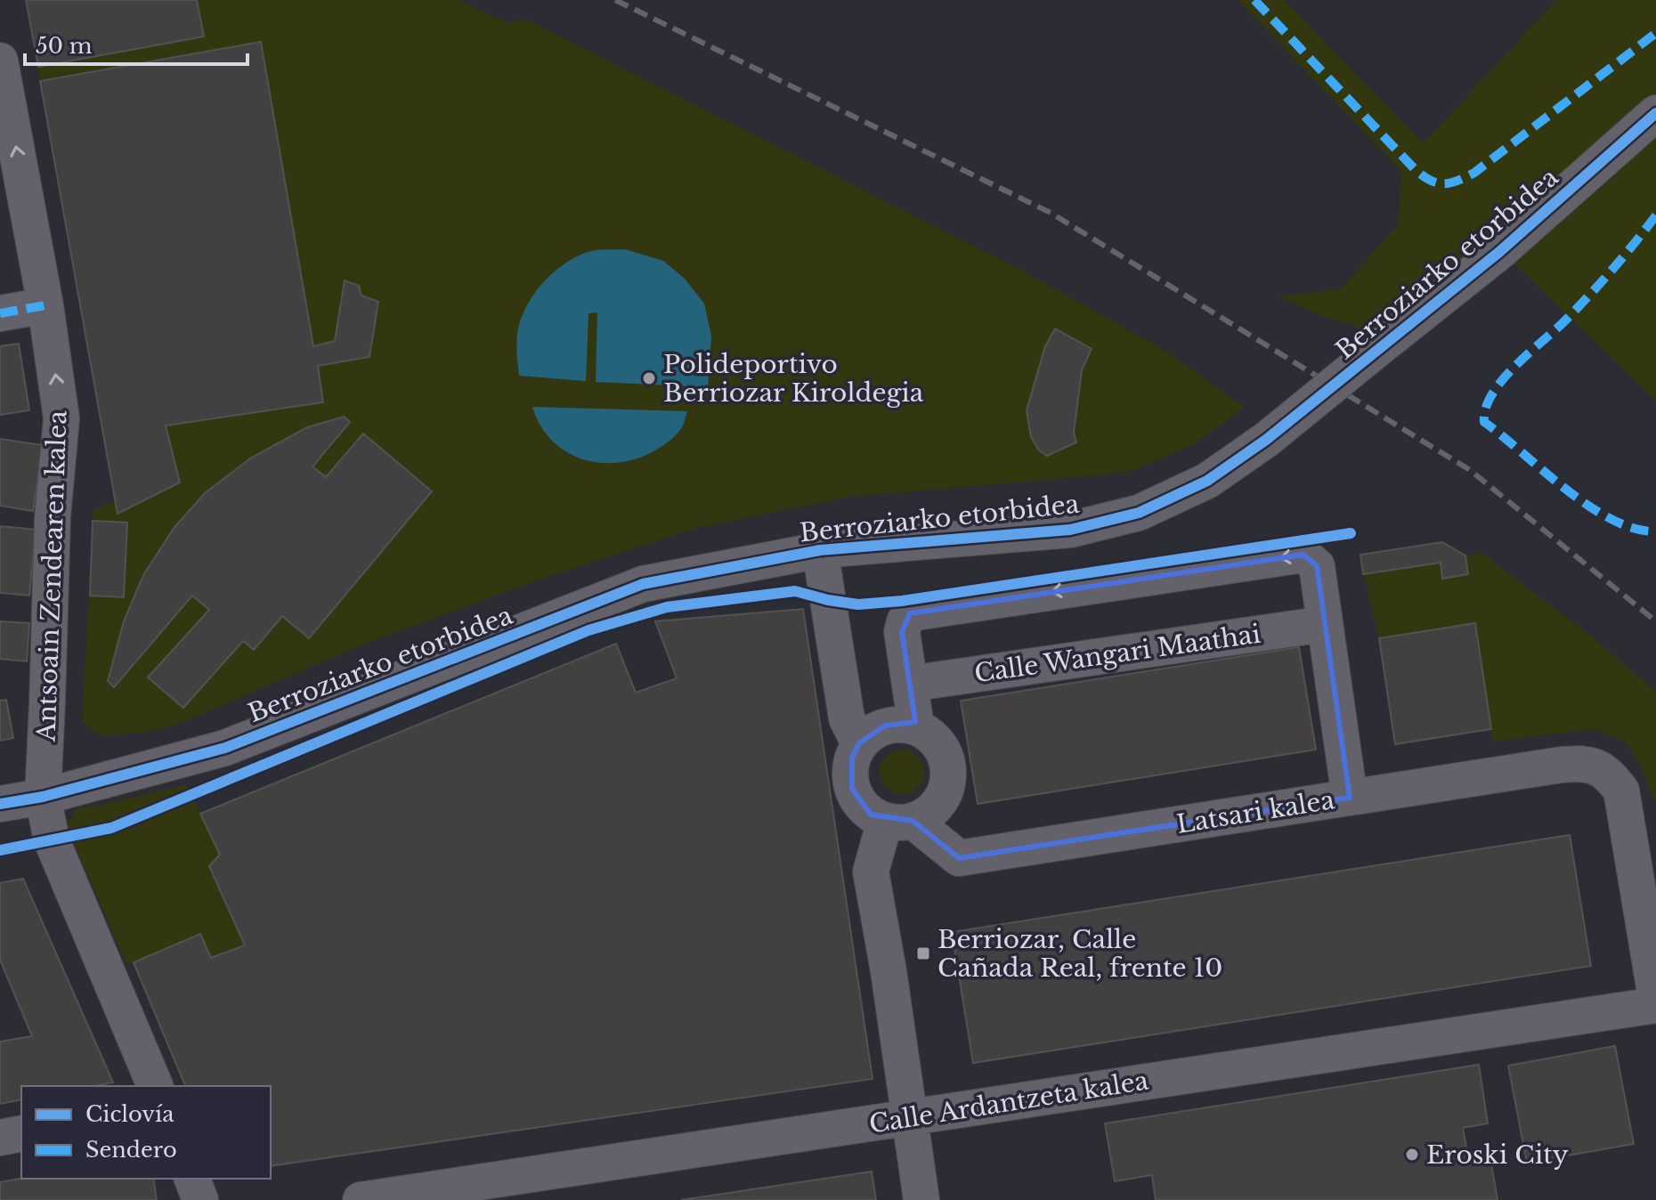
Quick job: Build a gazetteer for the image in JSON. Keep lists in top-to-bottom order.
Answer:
{
  "streets": {
    "street": [
      "Berroziarko etorbidea",
      "Antsoain Zendearen kalea",
      "Calle Wangari Maathai",
      "Latsari kalea",
      "Calle Ardantzeta kalea"
    ]
  },
  "crossings": [
    ["Berroziarko etorbidea", "Antsoain Zendearen kalea"]
  ],
  "one_way": ["Antsoain Zendearen kalea"],
  "places": {
    "other": ["Polideportivo Berriozar Kiroldegia", "Eroski City"],
    "transit": ["Berriozar, Calle Cañada Real, frente 10"]
  },
  "legend": ["Ciclovía", "Sendero"],
  "scale_bar": "50 m"
}
